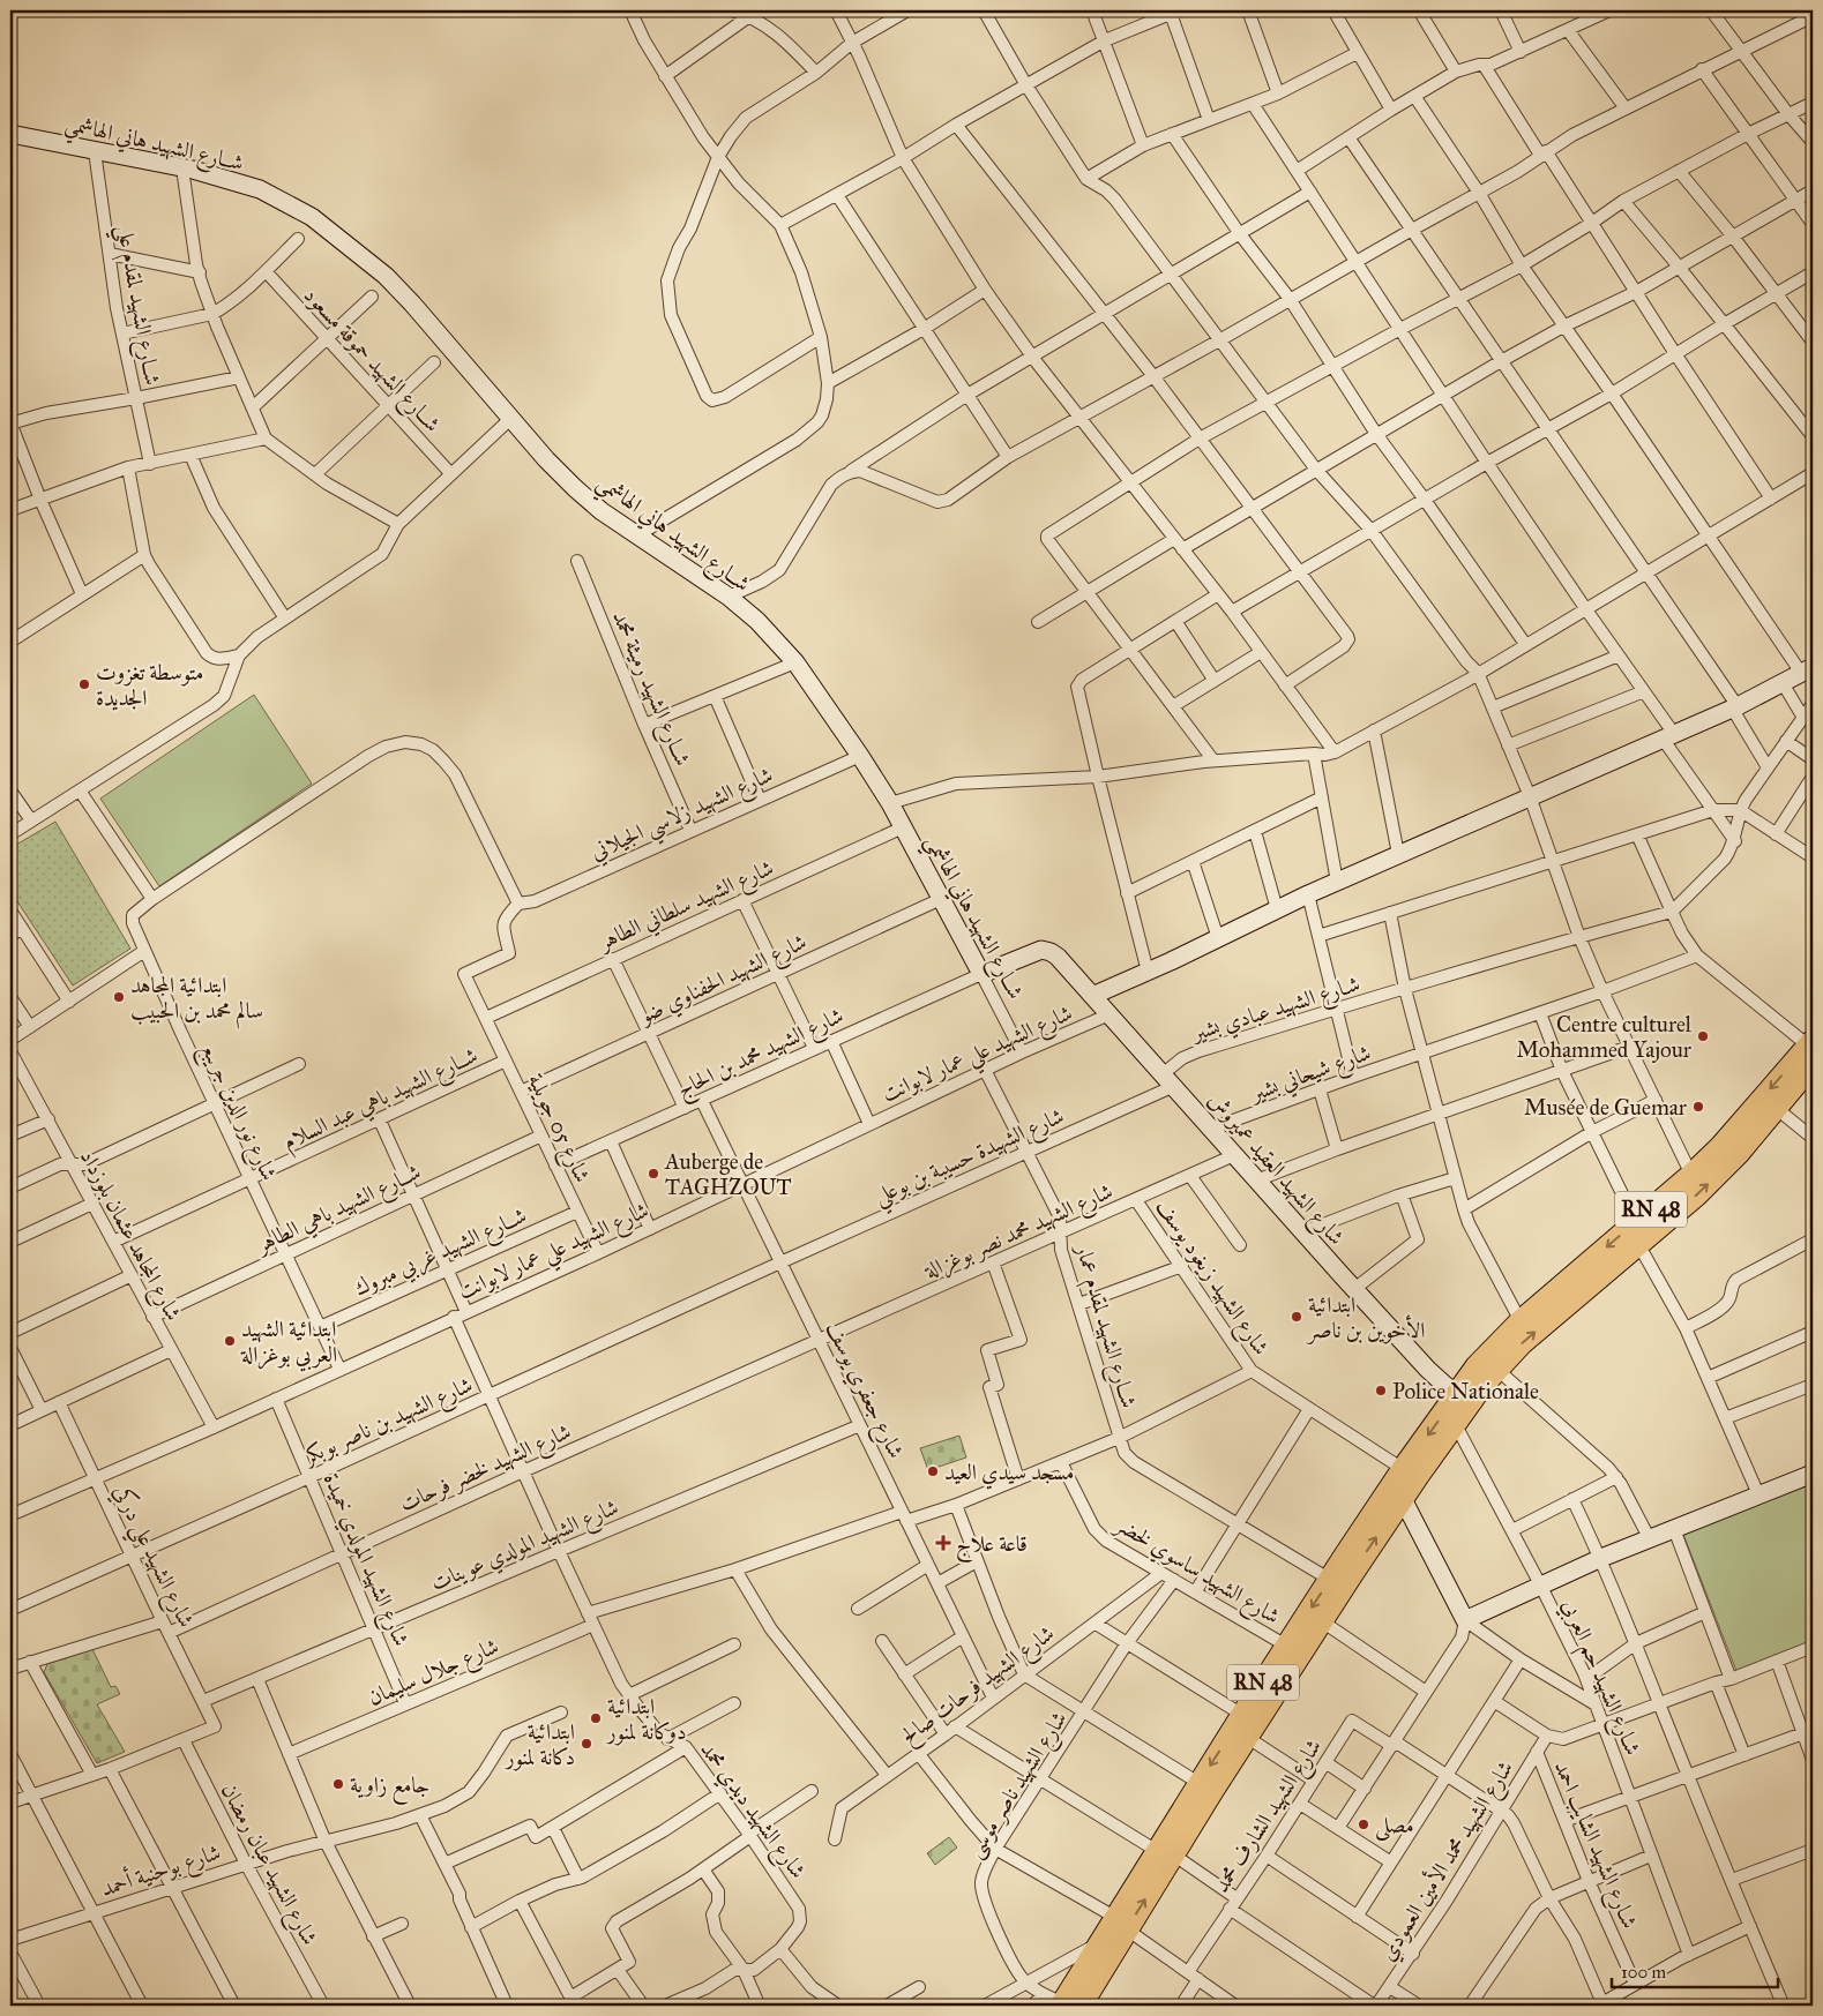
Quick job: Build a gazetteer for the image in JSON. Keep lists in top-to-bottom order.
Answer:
{
  "streets": {
    "highway": ["RN 48"],
    "street": [
      "شــارع الشهيد هاني الهاشمي",
      "شــارع الشهيد لمقدم علي",
      "شــارع الشهيد حموقة مسعود",
      "شــارع الشهيد رميثة محمد",
      "شارع الشهيد زلاسي الجيلاني",
      "شارع الشهيد سلطاني الطاهر",
      "شارع الشهيد الحفناوي ضو",
      "شـارع الشهيد عبادي بشير",
      "شارع الشهيد محمد بن الحاج",
      "شارع الشهيد علي عمار لابوانت",
      "شارع شيحاني بشير",
      "شــارع الشهيد باهي عبد السلام",
      "شارع نور الدين جريبع",
      "شارع 05 جويلية",
      "شارع الشهيدة حسيبة بن بوعلي",
      "شارع الشهيد العقيد عميروش",
      "شــارع الشهيد باهي الطاهر",
      "شارع الشهيد محمد نصر بوغزالة",
      "شارع المجاهد عثمان بلوزداد",
      "شــارع الشهيد غربي مبروك",
      "شارع الشهيد زيغود يوسف",
      "شــارع الشهيد لمقدم عمار",
      "شارع جعفري يوسف",
      "شارع الشهيد بن ناصر بوبكر",
      "شارع الشهيد لخضر فرحات",
      "شارع الشهيد المولدي عوينات",
      "شارع الشهيد علي دركي",
      "شارع الشهيد المولدي خميدة",
      "شارع الشهيد ساسوي لخضر",
      "شارع جلال سليمان",
      "شـارع الشهيد حم العربي",
      "شارع الشهيد فرحات صالح",
      "شارع الشهيد ناصر موسى",
      "شارع الشهيد ديدي محمد",
      "شارع الشهيد الشارف محمد",
      "شـارع الشهيد الشايب احمد",
      "شارع الشهيد محمد الأمين العمودي",
      "شارع الشهيد عبان رمضان",
      "شارع بوحنية أحمد"
    ]
  },
  "crossings": [
    ["شــارع الشهيد هاني الهاشمي", "شــارع الشهيد لمقدم علي"],
    ["شــارع الشهيد هاني الهاشمي", "شارع الشهيد زلاسي الجيلاني"],
    ["شــارع الشهيد هاني الهاشمي", "شارع الشهيد سلطاني الطاهر"],
    ["شــارع الشهيد هاني الهاشمي", "شارع الشهيد الحفناوي ضو"],
    ["شــارع الشهيد هاني الهاشمي", "شارع الشهيد محمد بن الحاج"],
    ["شــارع الشهيد هاني الهاشمي", "شارع الشهيد علي عمار لابوانت"],
    ["شــارع الشهيد هاني الهاشمي", "شارع الشهيد العقيد عميروش"],
    ["شــارع الشهيد رميثة محمد", "شارع الشهيد زلاسي الجيلاني"],
    ["شارع الشهيد زلاسي الجيلاني", "شارع 05 جويلية"],
    ["شارع الشهيد سلطاني الطاهر", "شارع 05 جويلية"],
    ["شارع الشهيد الحفناوي ضو", "شارع 05 جويلية"],
    ["شـارع الشهيد عبادي بشير", "شارع الشهيدة حسيبة بن بوعلي"],
    ["شـارع الشهيد عبادي بشير", "شارع الشهيد العقيد عميروش"],
    ["شارع الشهيد محمد بن الحاج", "شارع 05 جويلية"],
    ["شارع الشهيد محمد بن الحاج", "شارع الشهيد العقيد عميروش"],
    ["شارع الشهيد محمد بن الحاج", "شارع جعفري يوسف"],
    ["شارع الشهيد علي عمار لابوانت", "شارع نور الدين جريبع"],
    ["شارع الشهيد علي عمار لابوانت", "شارع 05 جويلية"],
    ["شارع الشهيد علي عمار لابوانت", "شارع الشهيد العقيد عميروش"],
    ["شارع الشهيد علي عمار لابوانت", "شارع المجاهد عثمان بلوزداد"],
    ["شارع الشهيد علي عمار لابوانت", "شــارع الشهيد لمقدم عمار"],
    ["شارع الشهيد علي عمار لابوانت", "شارع جعفري يوسف"],
    ["شارع الشهيد علي عمار لابوانت", "شارع الشهيد علي دركي"],
    ["شارع الشهيد علي عمار لابوانت", "شارع الشهيد المولدي خميدة"],
    ["شارع شيحاني بشير", "شارع الشهيد العقيد عميروش"],
    ["شــارع الشهيد باهي عبد السلام", "شارع نور الدين جريبع"],
    ["شــارع الشهيد باهي عبد السلام", "شارع 05 جويلية"],
    ["شــارع الشهيد باهي عبد السلام", "شارع المجاهد عثمان بلوزداد"],
    ["شارع نور الدين جريبع", "شــارع الشهيد باهي الطاهر"],
    ["شارع نور الدين جريبع", "شــارع الشهيد غربي مبروك"],
    ["شارع 05 جويلية", "شــارع الشهيد باهي الطاهر"],
    ["شارع 05 جويلية", "شــارع الشهيد غربي مبروك"],
    ["شارع الشهيدة حسيبة بن بوعلي", "شارع الشهيد العقيد عميروش"],
    ["شارع الشهيدة حسيبة بن بوعلي", "شــارع الشهيد لمقدم عمار"],
    ["شارع الشهيدة حسيبة بن بوعلي", "شارع جعفري يوسف"],
    ["شارع الشهيدة حسيبة بن بوعلي", "شارع الشهيد بن ناصر بوبكر"],
    ["شارع الشهيد العقيد عميروش", "RN 48"],
    ["شارع الشهيد العقيد عميروش", "شارع الشهيد محمد نصر بوغزالة"],
    ["شــارع الشهيد باهي الطاهر", "شارع المجاهد عثمان بلوزداد"],
    ["RN 48", "شارع الشهيد زيغود يوسف"],
    ["RN 48", "شــارع الشهيد لمقدم عمار"],
    ["RN 48", "شارع الشهيد ساسوي لخضر"],
    ["RN 48", "شـارع الشهيد حم العربي"],
    ["RN 48", "شارع الشهيد ناصر موسى"],
    ["شارع الشهيد محمد نصر بوغزالة", "شارع الشهيد زيغود يوسف"],
    ["شارع الشهيد محمد نصر بوغزالة", "شــارع الشهيد لمقدم عمار"],
    ["شارع الشهيد محمد نصر بوغزالة", "شارع جعفري يوسف"],
    ["شارع الشهيد محمد نصر بوغزالة", "شارع الشهيد لخضر فرحات"],
    ["شارع جعفري يوسف", "شارع الشهيد بن ناصر بوبكر"],
    ["شارع جعفري يوسف", "شارع الشهيد لخضر فرحات"],
    ["شارع جعفري يوسف", "شارع الشهيد المولدي عوينات"],
    ["شارع جعفري يوسف", "شارع الشهيد فرحات صالح"],
    ["شارع الشهيد بن ناصر بوبكر", "شارع الشهيد علي دركي"],
    ["شارع الشهيد بن ناصر بوبكر", "شارع الشهيد المولدي خميدة"],
    ["شارع الشهيد لخضر فرحات", "شارع الشهيد علي دركي"],
    ["شارع الشهيد لخضر فرحات", "شارع الشهيد المولدي خميدة"],
    ["شارع الشهيد المولدي عوينات", "شارع الشهيد علي دركي"],
    ["شارع الشهيد المولدي عوينات", "شارع الشهيد المولدي خميدة"],
    ["شارع الشهيد علي دركي", "شارع الشهيد عبان رمضان"],
    ["شارع الشهيد المولدي خميدة", "شارع جلال سليمان"],
    ["شارع الشهيد ساسوي لخضر", "شارع الشهيد فرحات صالح"],
    ["شارع الشهيد ساسوي لخضر", "شارع الشهيد ناصر موسى"],
    ["شـارع الشهيد الشايب احمد", "شارع الشهيد محمد الأمين العمودي"],
    ["شارع الشهيد عبان رمضان", "شارع بوحنية أحمد"]
  ],
  "places": {
    "other": [
      "متوسطة تغزوت الجديدة",
      "ابتدائية المجاهد سالم محمد بن الحبيب",
      "Centre culturel Mohammed Yajour",
      "Musée de Guemar",
      "Auberge de TAGHZOUT",
      "ابتدائية الأخوين بن ناصر",
      "ابتدائية الشهيد العربي بوغزالة",
      "Police Nationale",
      "مسجد سيدي العيد",
      "ابتدائية دوكانة لمنور",
      "ابتدائية دكانة لمنور",
      "جامع زاوية",
      "مصلى"
    ],
    "health": ["قاعة علاج"]
  },
  "scale_bar": "100 m"
}
